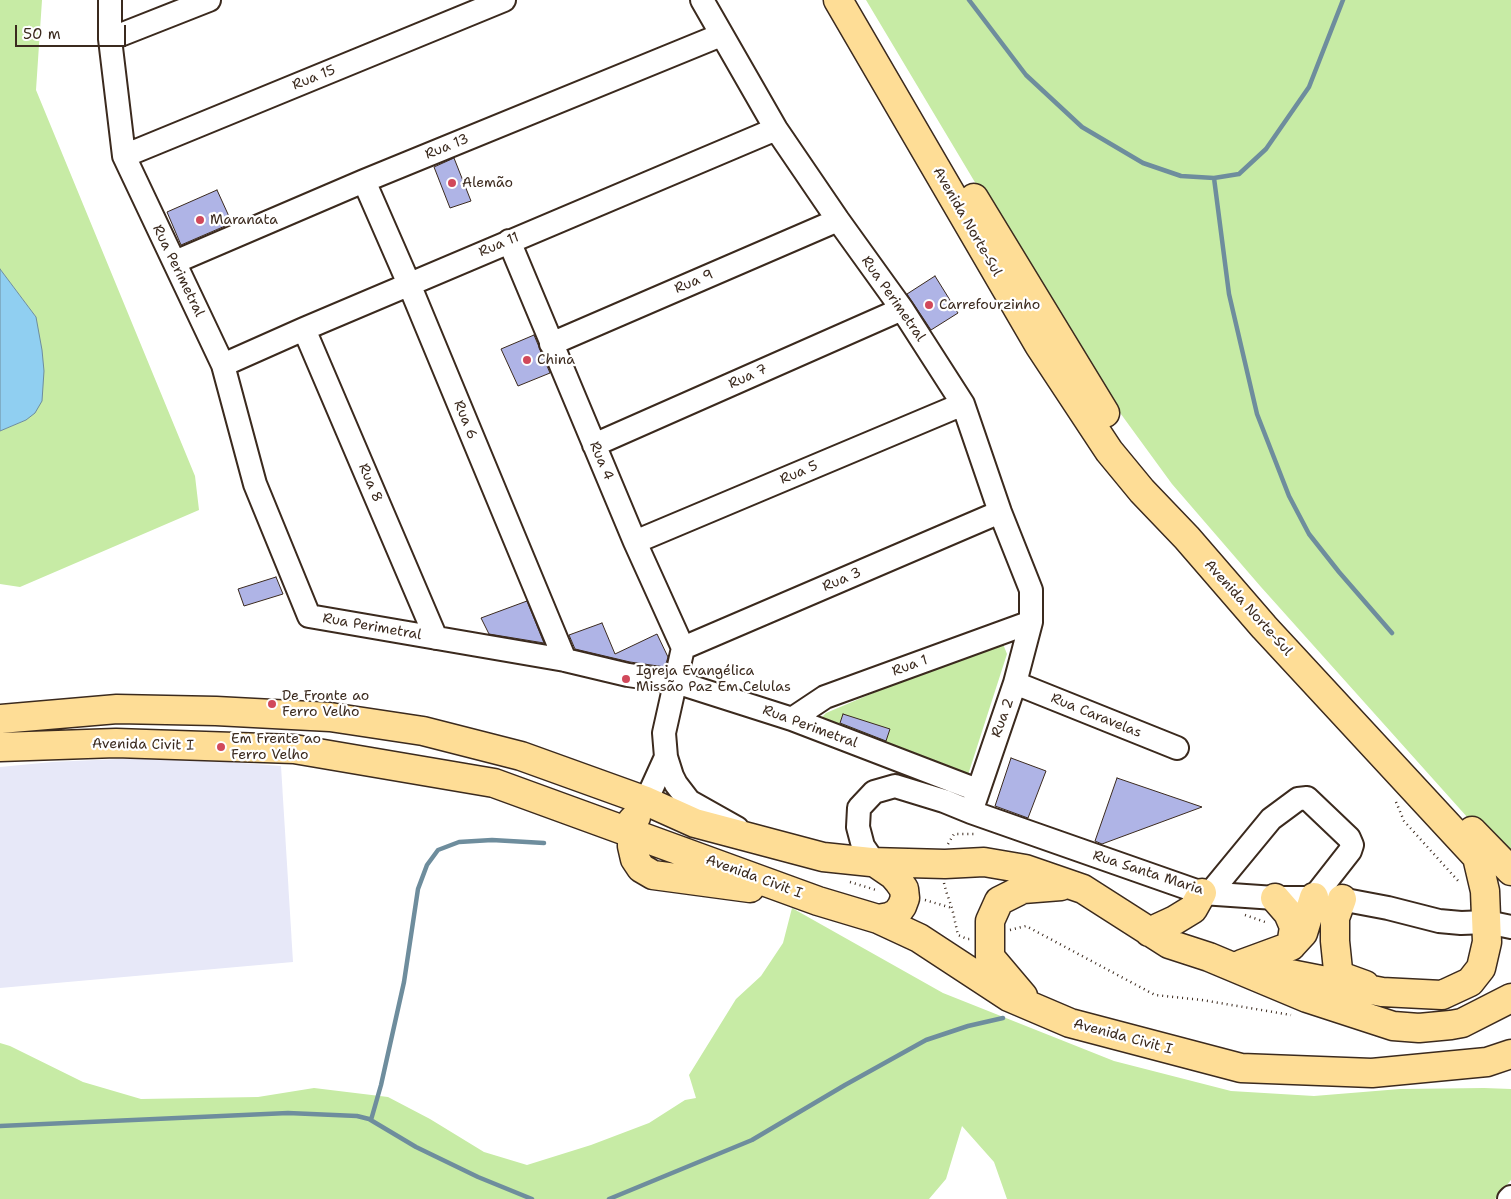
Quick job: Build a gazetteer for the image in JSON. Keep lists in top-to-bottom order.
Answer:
{
  "streets": {
    "main road": ["Avenida Norte-Sul", "Avenida Civit I"],
    "street": [
      "Rua 15",
      "Rua 13",
      "Rua 11",
      "Rua Perimetral",
      "Rua 9",
      "Rua 7",
      "Rua 6",
      "Rua 4",
      "Rua 5",
      "Rua 8",
      "Rua 3",
      "Rua 1",
      "Rua Caravelas",
      "Rua 2",
      "Rua Santa Maria"
    ]
  },
  "crossings": [
    ["Rua 15", "Rua Perimetral"],
    ["Rua 13", "Rua Perimetral"],
    ["Rua 13", "Rua 6"],
    ["Avenida Norte-Sul", "Rua Santa Maria"],
    ["Rua 11", "Rua Perimetral"],
    ["Rua 11", "Rua 6"],
    ["Rua 11", "Rua 4"],
    ["Rua 11", "Rua 8"],
    ["Rua Perimetral", "Rua 9"],
    ["Rua Perimetral", "Rua 7"],
    ["Rua Perimetral", "Rua 6"],
    ["Rua Perimetral", "Rua 5"],
    ["Rua Perimetral", "Rua 8"],
    ["Rua Perimetral", "Rua 3"],
    ["Rua Perimetral", "Rua 1"],
    ["Rua Perimetral", "Rua 2"],
    ["Rua 9", "Rua 4"],
    ["Rua 7", "Rua 4"],
    ["Rua 4", "Rua 5"],
    ["Rua 4", "Rua 3"],
    ["Rua 1", "Rua 2"],
    ["Rua Caravelas", "Rua 2"],
    ["Rua 2", "Rua Santa Maria"]
  ],
  "places": [
    "Alemão",
    "Maranata",
    "Carrefourzinho",
    "China",
    "Igreja Evangélica Missão Paz Em Celulas",
    "De Fronte ao Ferro Velho",
    "Em Frente ao Ferro Velho"
  ],
  "scale_bar": "50 m"
}
